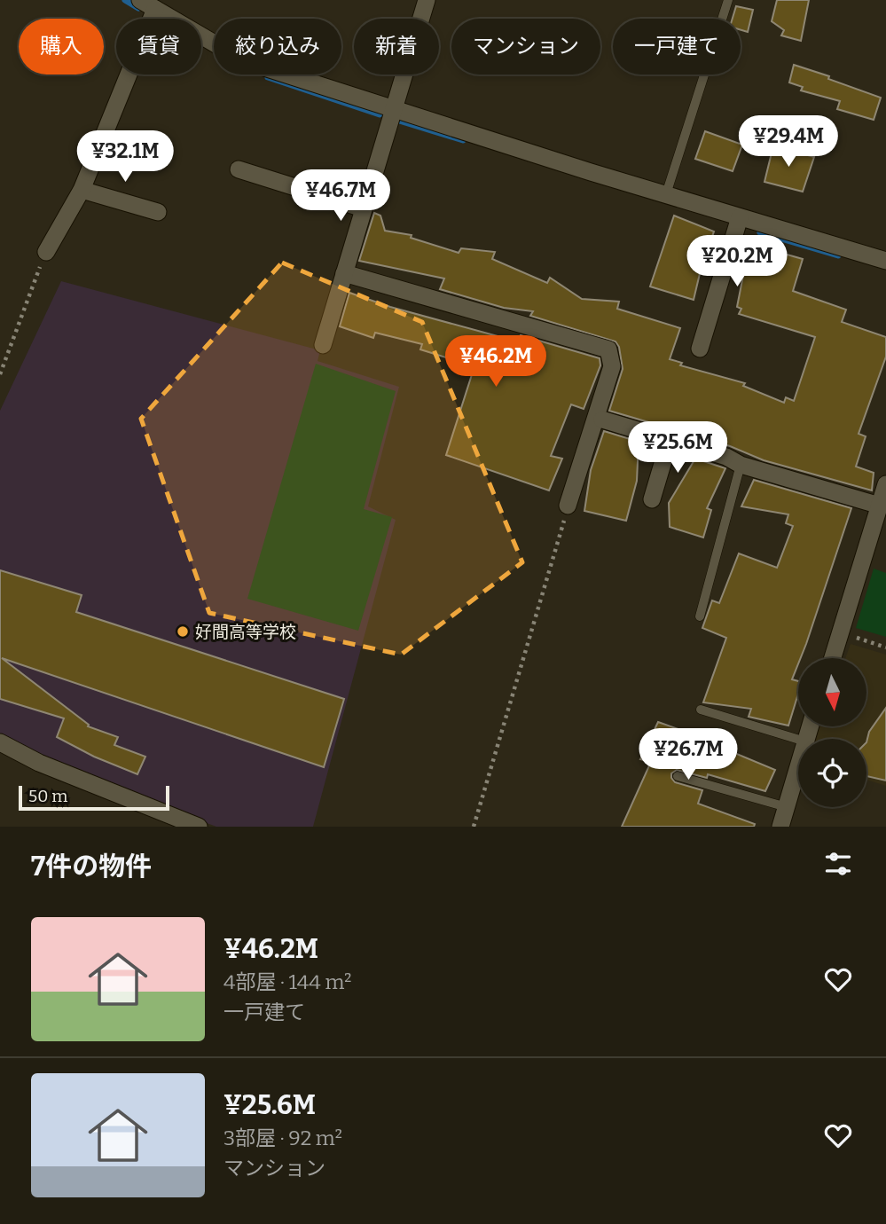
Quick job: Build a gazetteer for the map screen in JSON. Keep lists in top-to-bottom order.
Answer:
{
  "places": ["好間高等学校"],
  "scale_bar": "50 m",
  "north": "bottom",
  "page": {
    "chip": [
      "購入",
      "賃貸",
      "絞り込み",
      "新着",
      "マンション",
      "一戸建て"
    ],
    "price": [
      "¥29.4M",
      "¥32.1M",
      "¥46.7M",
      "¥20.2M",
      "¥46.2M",
      "¥25.6M",
      "¥26.7M"
    ],
    "scale": "50 m",
    "heading": "7件の物件",
    "list": [
      {
        "name": "¥46.2M",
        "note": "4部屋 · 144 m² · 一戸建て"
      },
      {
        "name": "¥25.6M",
        "note": "3部屋 · 92 m² · マンション"
      }
    ]
  }
}
